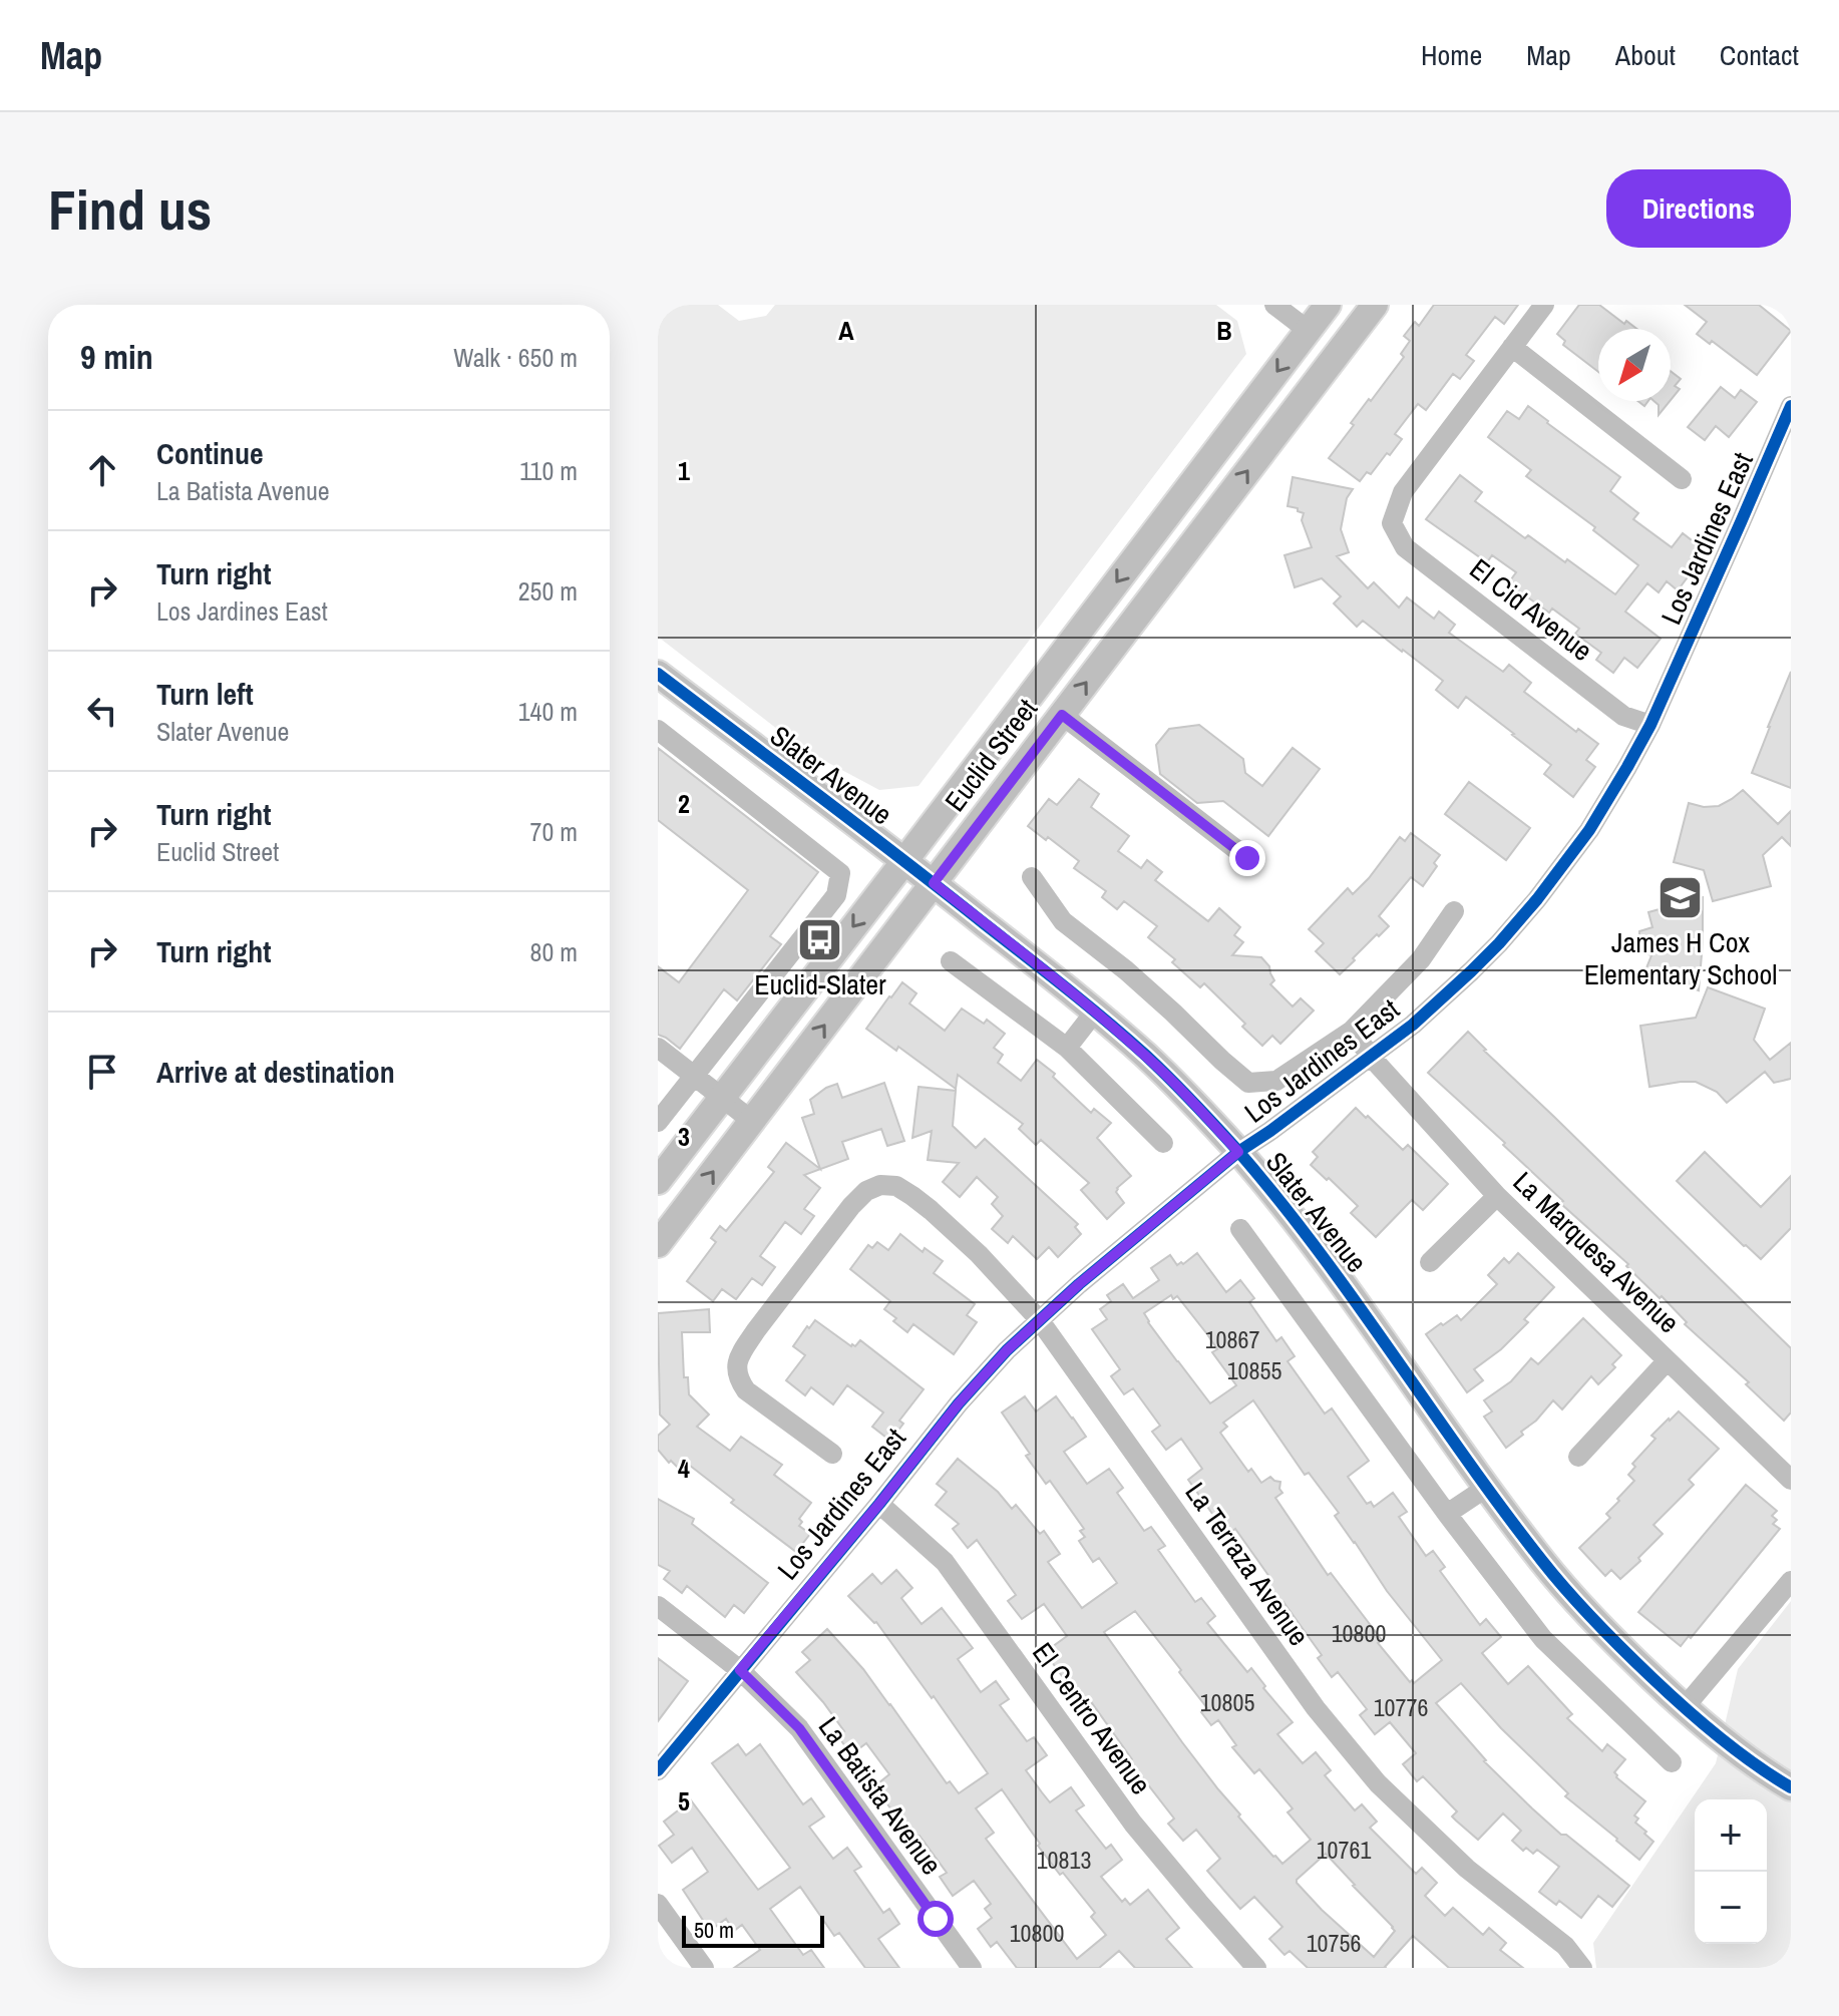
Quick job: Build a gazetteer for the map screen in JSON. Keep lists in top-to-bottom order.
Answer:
{
  "streets": {
    "main road": ["Euclid Street", "Slater Avenue"],
    "street": [
      "Los Jardines East",
      "El Cid Avenue",
      "La Marquesa Avenue",
      "La Terraza Avenue",
      "El Centro Avenue",
      "La Batista Avenue"
    ]
  },
  "crossings": [
    ["Los Jardines East", "El Cid Avenue"],
    ["Los Jardines East", "Slater Avenue"],
    ["Los Jardines East", "La Marquesa Avenue"],
    ["Los Jardines East", "La Terraza Avenue"],
    ["Los Jardines East", "El Centro Avenue"],
    ["Los Jardines East", "La Batista Avenue"],
    ["Euclid Street", "Slater Avenue"]
  ],
  "places": {
    "school or university": ["James H Cox Elementary School"],
    "bus stop": ["Euclid-Slater"]
  },
  "house_numbers": [
    "10867",
    "10855",
    "10800",
    "10805",
    "10776",
    "10761",
    "10813",
    "10800",
    "10756"
  ],
  "scale_bar": "50 m",
  "north": "bottom left",
  "page": {
    "header": "Map",
    "nav": [
      "Home",
      "Map",
      "About",
      "Contact"
    ],
    "buttons": "Directions",
    "title": "Find us",
    "heading": ["9 min", "Walk · 650 m"],
    "list": [
      ["Continue", "La Batista Avenue", "110 m"],
      ["Turn right", "Los Jardines East", "250 m"],
      ["Turn left", "Slater Avenue", "140 m"],
      ["Turn right", "Euclid Street", "70 m"],
      ["Turn right", "80 m"],
      "Arrive at destination"
    ],
    "map_buttons": ["+", "−"],
    "scale": "50 m"
  },
  "grid": {
    "columns": ["A", "B"],
    "rows": [
      "1",
      "2",
      "3",
      "4",
      "5"
    ]
  }
}
